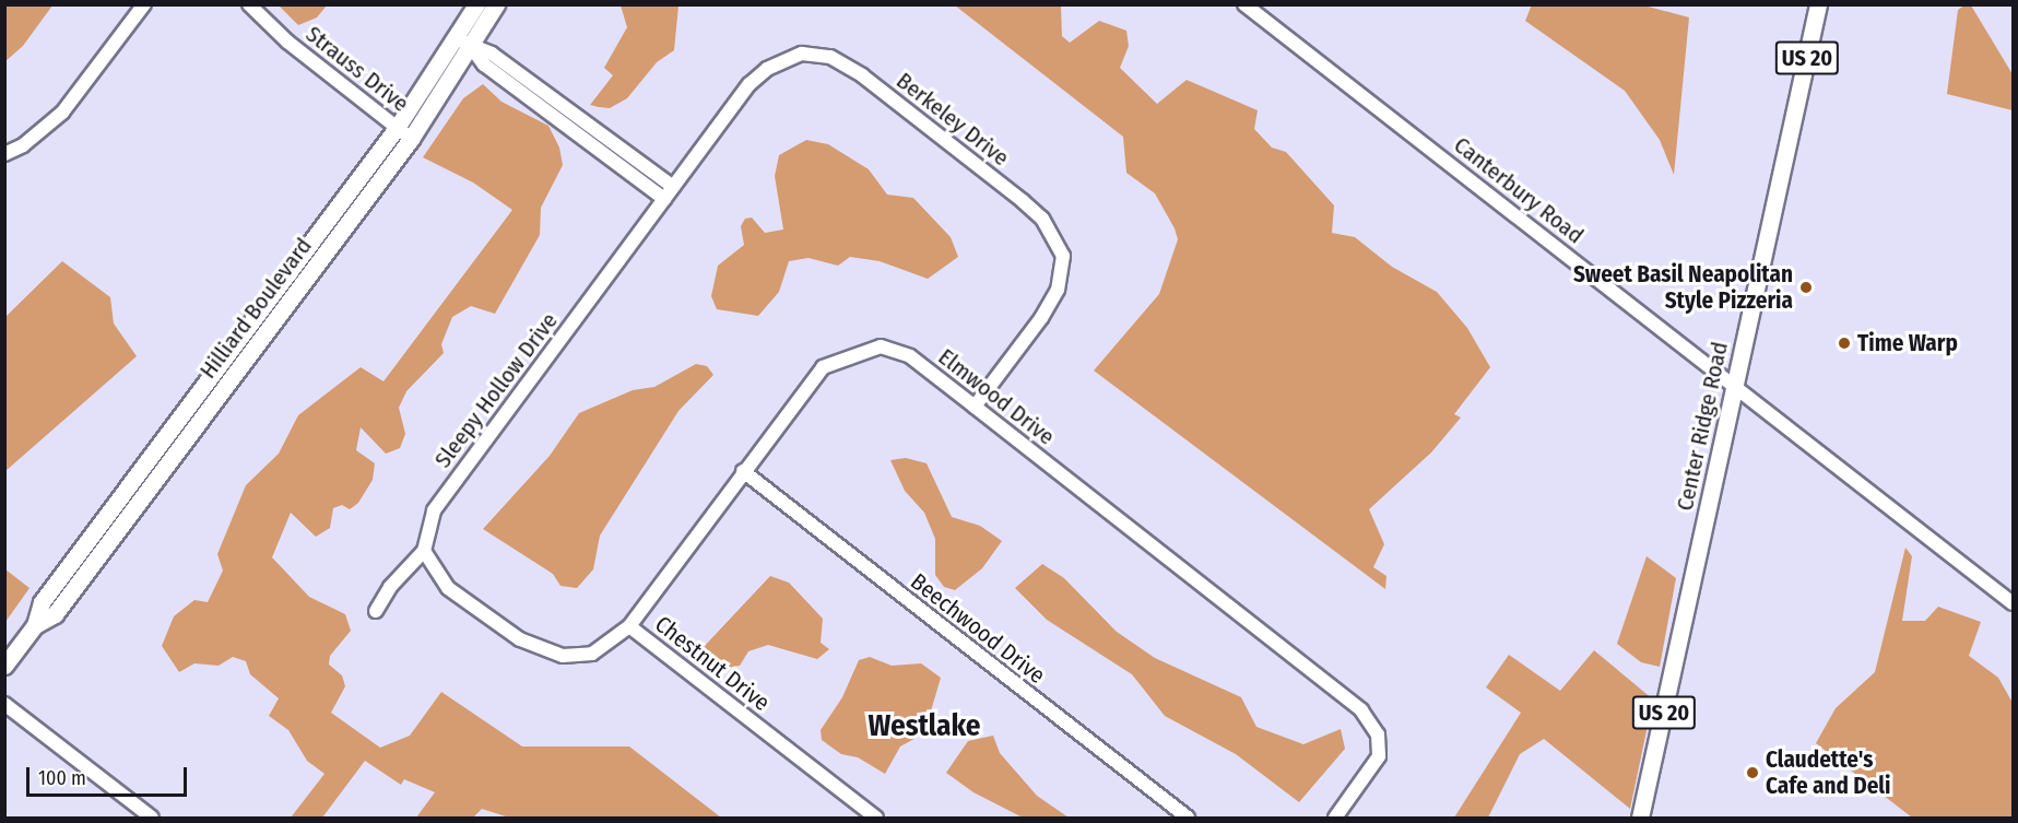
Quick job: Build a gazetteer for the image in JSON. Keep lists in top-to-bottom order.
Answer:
{
  "streets": {
    "main road": ["US 20", "Hilliard Boulevard", "Center Ridge Road"],
    "street": [
      "Strauss Drive",
      "Berkeley Drive",
      "Canterbury Road",
      "Sleepy Hollow Drive",
      "Elmwood Drive",
      "Beechwood Drive",
      "Chestnut Drive"
    ]
  },
  "crossings": [
    ["Strauss Drive", "Hilliard Boulevard"],
    ["Berkeley Drive", "Sleepy Hollow Drive"],
    ["Berkeley Drive", "Elmwood Drive"],
    ["Canterbury Road", "Center Ridge Road"],
    ["Sleepy Hollow Drive", "Chestnut Drive"],
    ["Elmwood Drive", "Beechwood Drive"],
    ["Elmwood Drive", "Chestnut Drive"]
  ],
  "districts": ["Westlake"],
  "places": ["Sweet Basil Neapolitan Style Pizzeria", "Time Warp", "Claudette's Cafe and Deli"],
  "scale_bar": "100 m"
}
